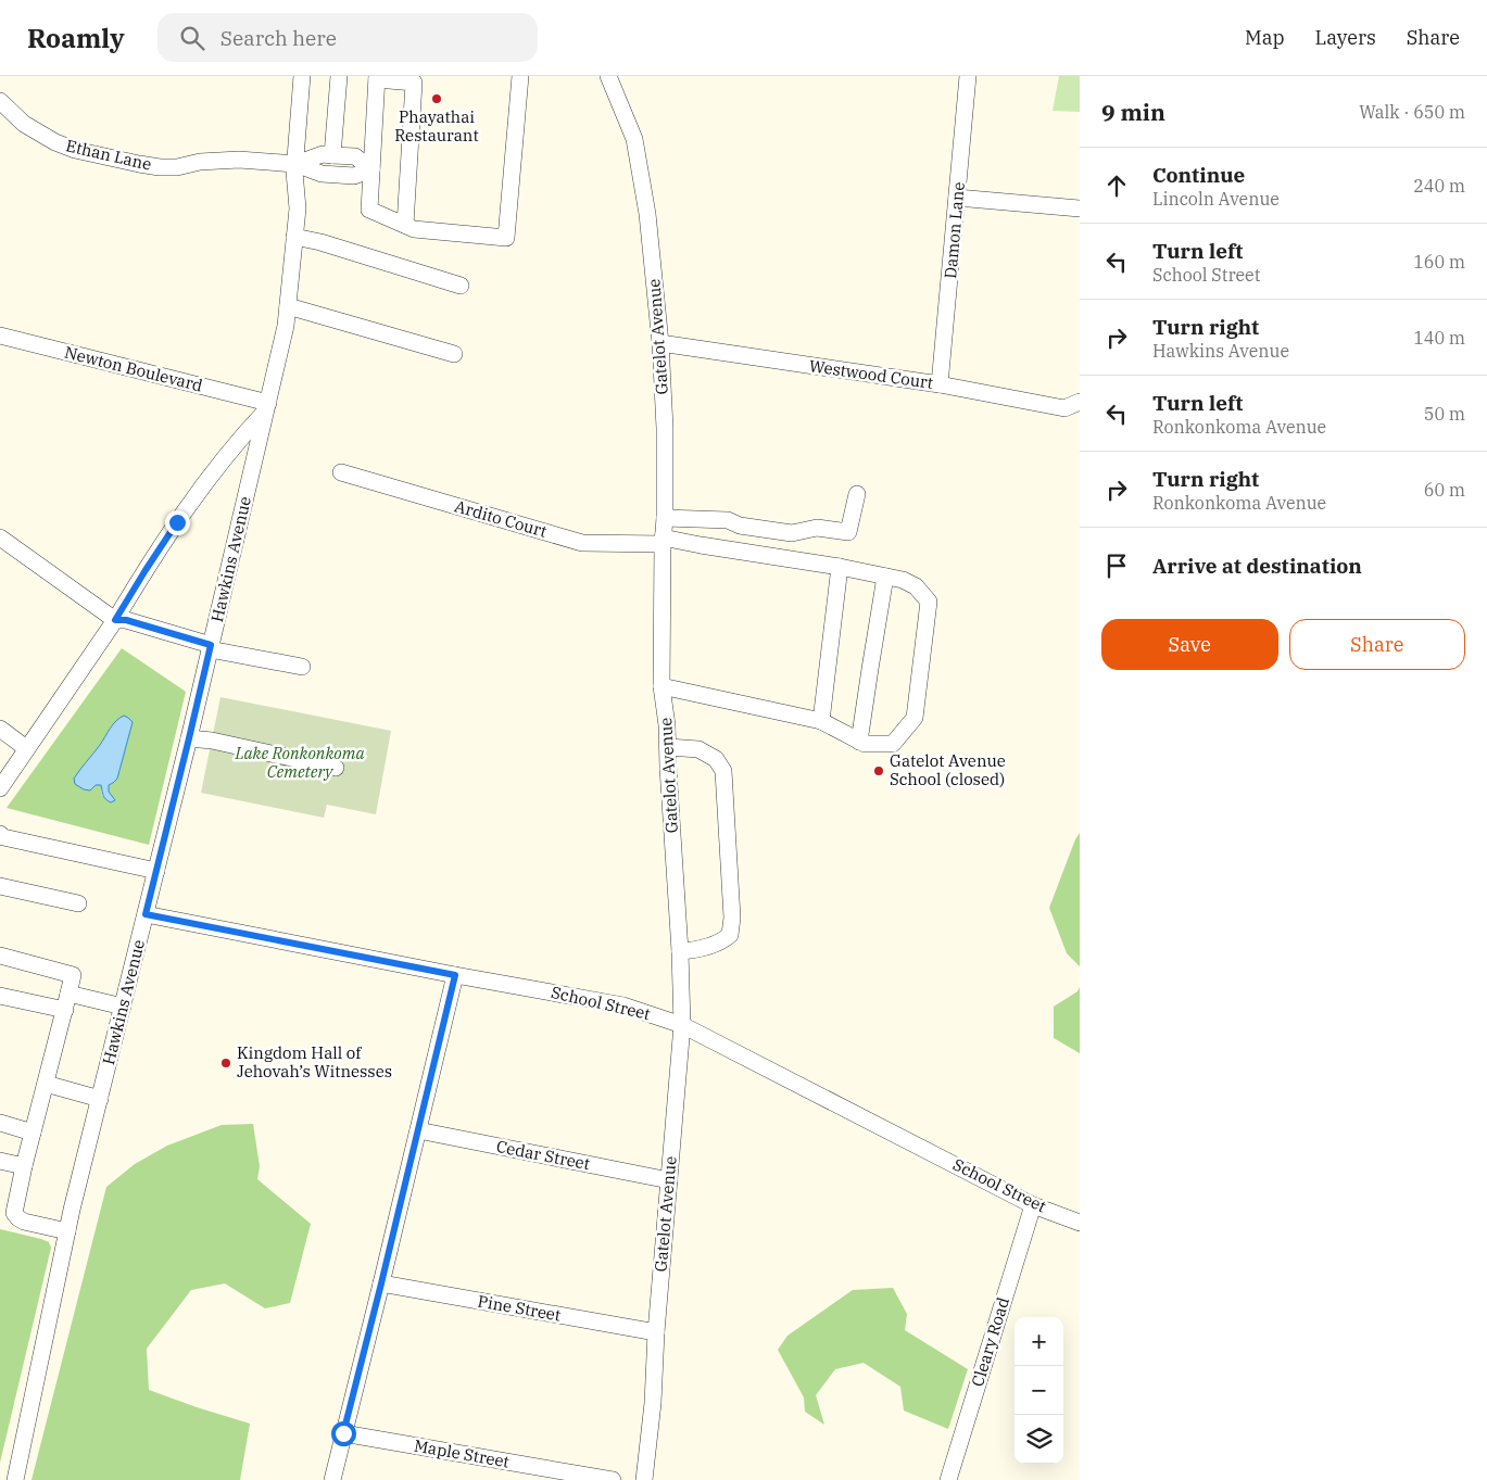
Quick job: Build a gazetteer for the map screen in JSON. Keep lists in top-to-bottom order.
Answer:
{
  "streets": {
    "street": [
      "Ethan Lane",
      "Damon Lane",
      "Gatelot Avenue",
      "Newton Boulevard",
      "Westwood Court",
      "Ardito Court",
      "Hawkins Avenue",
      "School Street",
      "Cedar Street",
      "Pine Street",
      "Cleary Road",
      "Maple Street"
    ]
  },
  "crossings": [
    ["Ethan Lane", "Hawkins Avenue"],
    ["Damon Lane", "Westwood Court"],
    ["Gatelot Avenue", "Westwood Court"],
    ["Gatelot Avenue", "Ardito Court"],
    ["Gatelot Avenue", "School Street"],
    ["Gatelot Avenue", "Cedar Street"],
    ["Gatelot Avenue", "Pine Street"],
    ["Newton Boulevard", "Hawkins Avenue"],
    ["Hawkins Avenue", "School Street"],
    ["School Street", "Cleary Road"]
  ],
  "parks": ["Lake Ronkonkoma Cemetery"],
  "places": ["Phayathai Restaurant", "Gatelot Avenue School (closed)", "Kingdom Hall of Jehovah’s Witnesses"],
  "page": {
    "header": "Roamly",
    "search": "Search here",
    "nav": ["Map", "Layers", "Share"],
    "heading": ["9 min", "Walk · 650 m"],
    "list": [
      ["Continue", "Lincoln Avenue", "240 m"],
      ["Turn left", "School Street", "160 m"],
      ["Turn right", "Hawkins Avenue", "140 m"],
      ["Turn left", "Ronkonkoma Avenue", "50 m"],
      ["Turn right", "Ronkonkoma Avenue", "60 m"],
      "Arrive at destination"
    ],
    "buttons": ["Save", "Share"],
    "map_buttons": ["+", "−"]
  }
}
